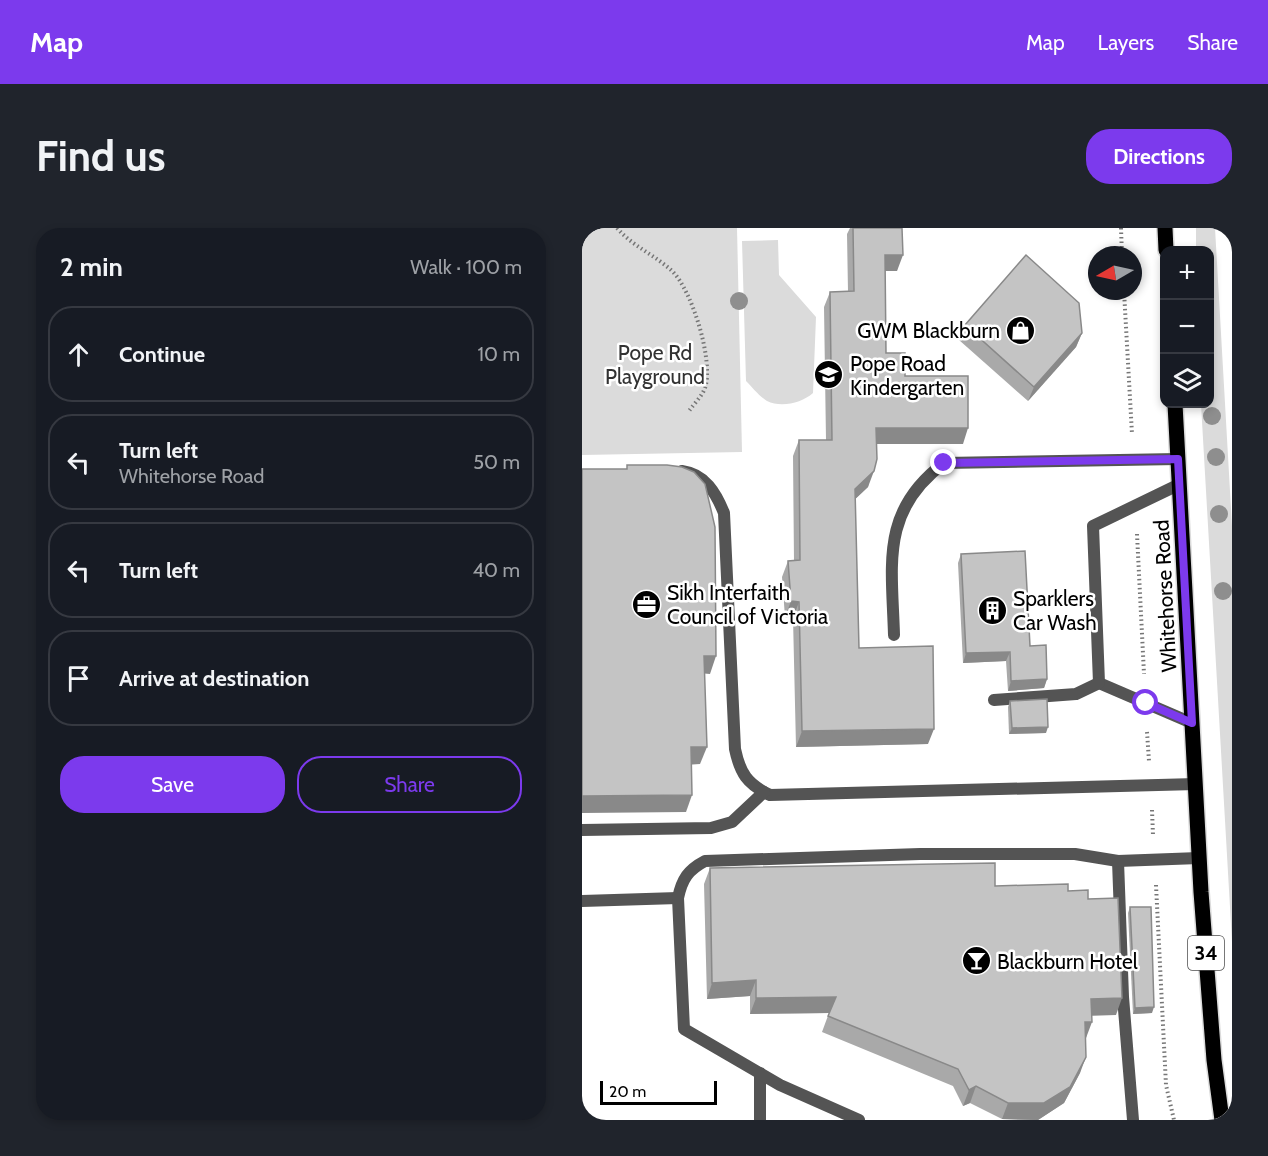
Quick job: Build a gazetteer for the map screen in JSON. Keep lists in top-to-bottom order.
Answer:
{
  "streets": {
    "main road": ["Whitehorse Road", "34"]
  },
  "parks": ["Pope Rd Playground"],
  "places": {
    "shop": ["GWM Blackburn"],
    "school or university": ["Pope Road Kindergarten"],
    "office": ["Sikh Interfaith Council of Victoria"],
    "building": ["Sparklers Car Wash"],
    "bar": ["Blackburn Hotel"]
  },
  "scale_bar": "20 m",
  "north": "left",
  "page": {
    "header": "Map",
    "nav": ["Map", "Layers", "Share"],
    "buttons": [
      "Directions",
      ["Save", "Share"]
    ],
    "title": "Find us",
    "heading": ["2 min", "Walk · 100 m"],
    "map_buttons": ["+", "−"],
    "list": [
      ["Continue", "10 m"],
      ["Turn left", "Whitehorse Road", "50 m"],
      ["Turn left", "40 m"],
      "Arrive at destination"
    ],
    "scale": "20 m"
  }
}
